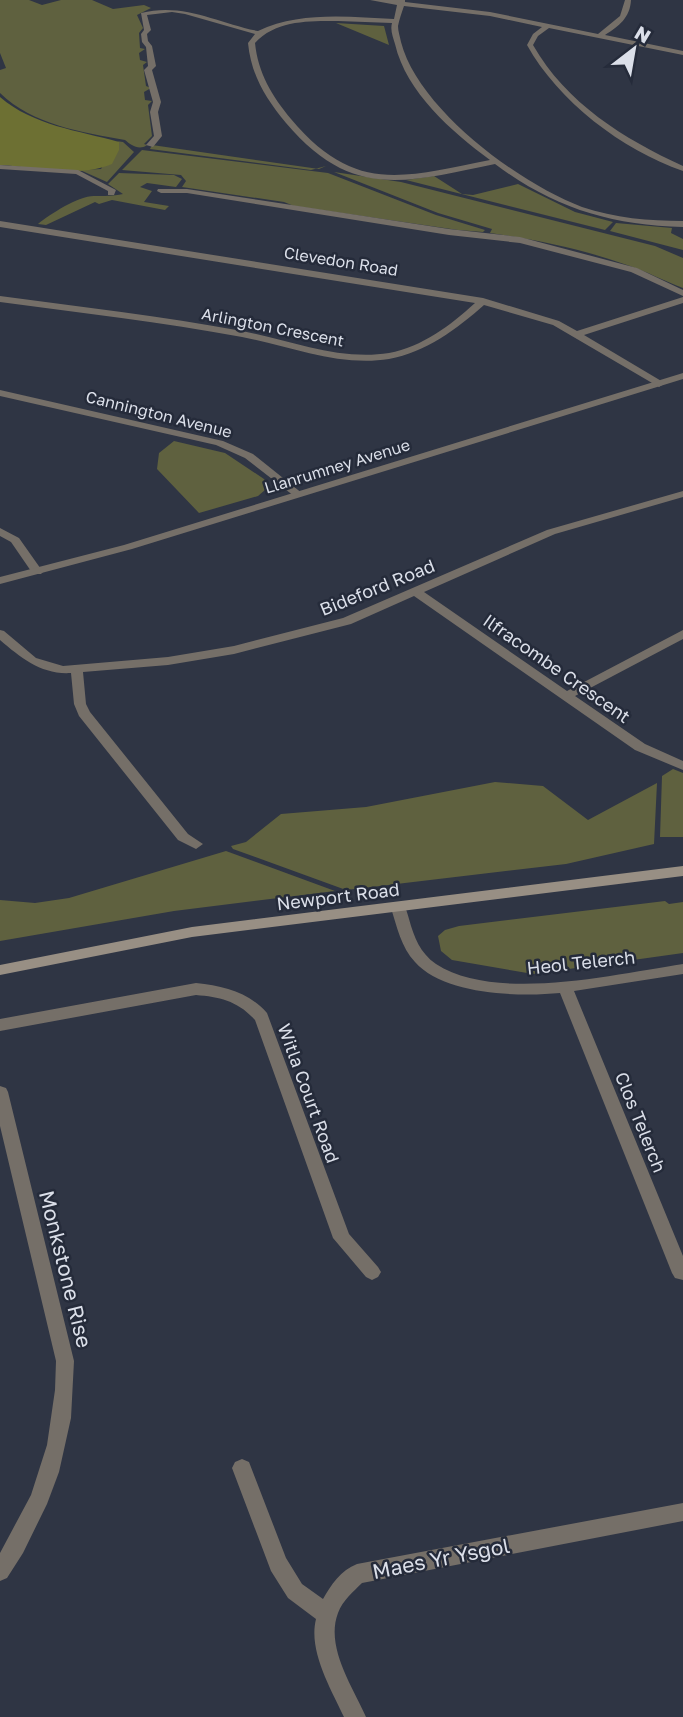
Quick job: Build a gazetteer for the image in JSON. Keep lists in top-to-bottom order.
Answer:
{
  "streets": {
    "main road": ["Newport Road"],
    "street": [
      "Clevedon Road",
      "Arlington Crescent",
      "Cannington Avenue",
      "Llanrumney Avenue",
      "Bideford Road",
      "Ilfracombe Crescent",
      "Heol Telerch",
      "Witla Court Road",
      "Clos Telerch",
      "Monkstone Rise",
      "Maes Yr Ysgol"
    ]
  },
  "crossings": [
    ["Clevedon Road", "Arlington Crescent"],
    ["Clevedon Road", "Llanrumney Avenue"],
    ["Cannington Avenue", "Llanrumney Avenue"],
    ["Bideford Road", "Ilfracombe Crescent"],
    ["Newport Road", "Heol Telerch"],
    ["Heol Telerch", "Clos Telerch"]
  ],
  "north": "top right"
}
